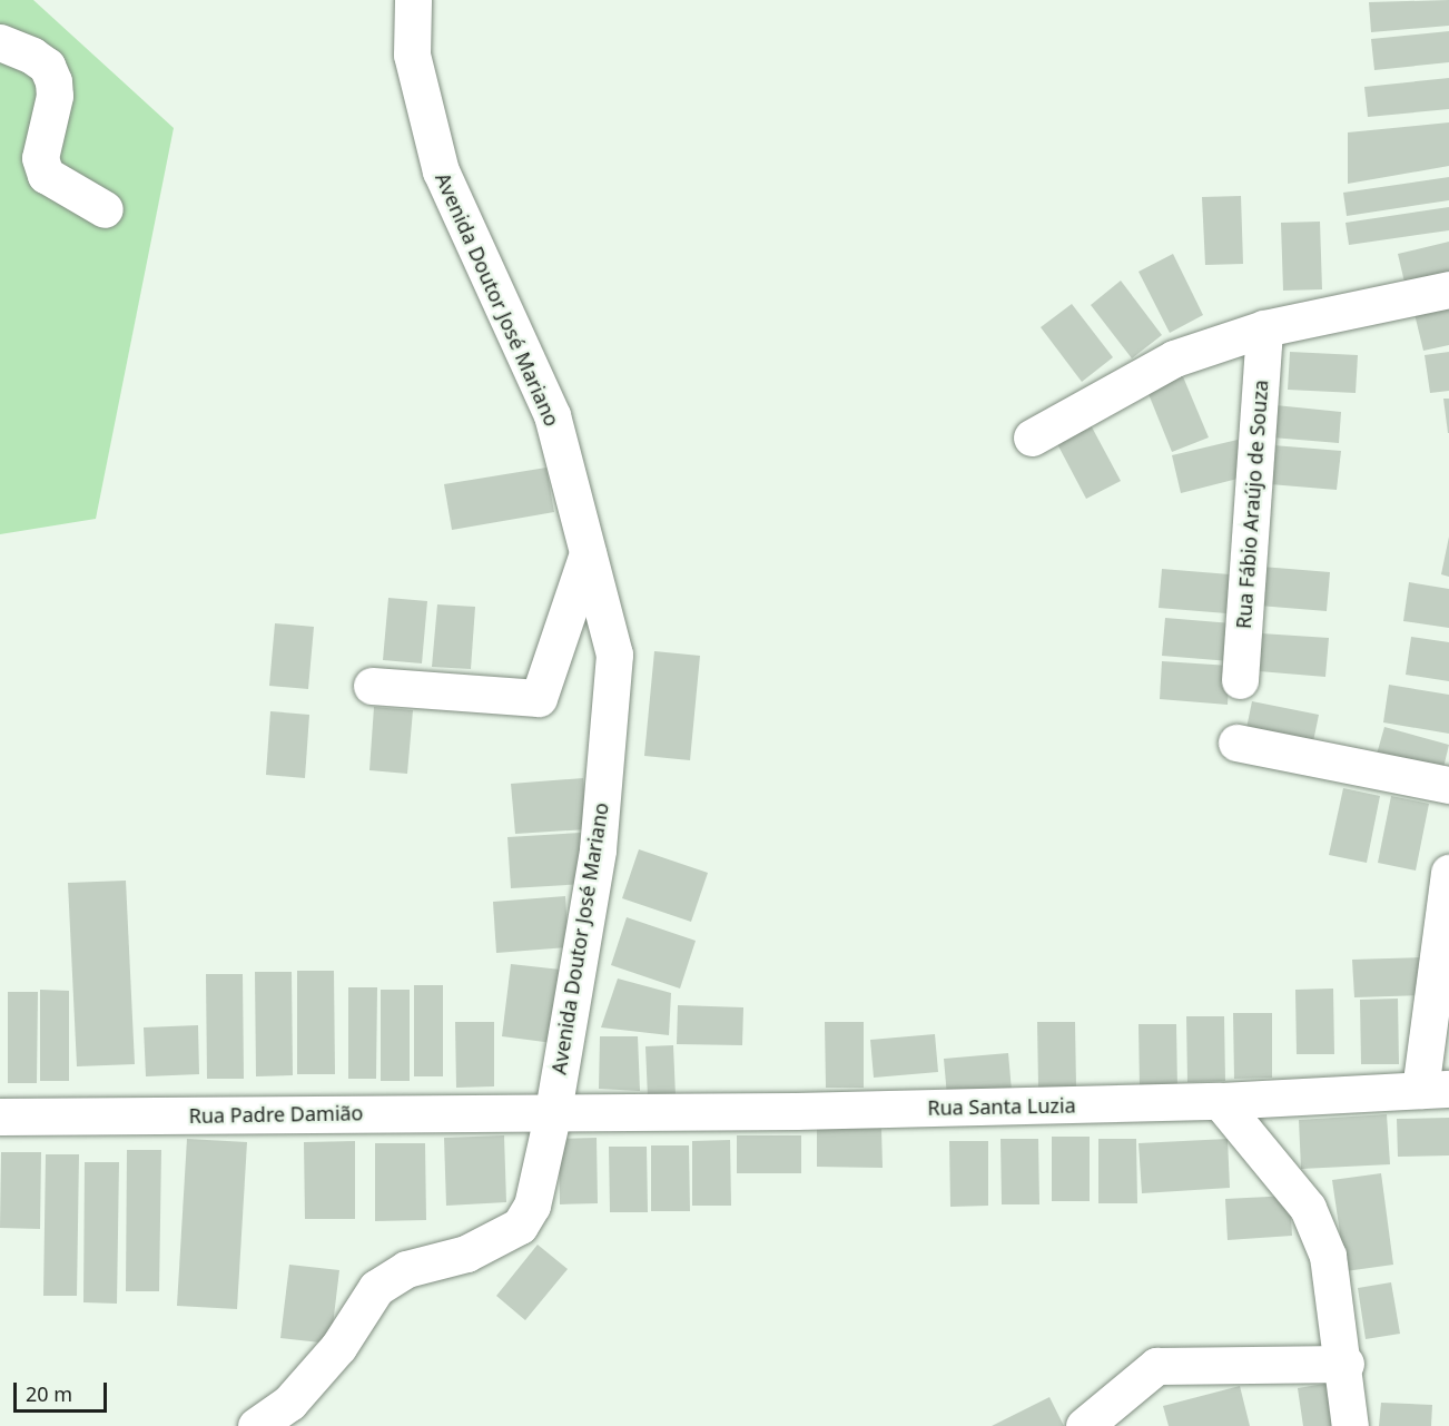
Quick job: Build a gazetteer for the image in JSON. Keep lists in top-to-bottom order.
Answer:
{
  "streets": {
    "street": [
      "Avenida Doutor José Mariano",
      "Rua Fábio Araújo de Souza",
      "Rua Santa Luzia",
      "Rua Padre Damião"
    ]
  },
  "crossings": [
    ["Avenida Doutor José Mariano", "Rua Santa Luzia"],
    ["Avenida Doutor José Mariano", "Rua Padre Damião"],
    ["Rua Santa Luzia", "Rua Padre Damião"]
  ],
  "scale_bar": "20 m"
}
